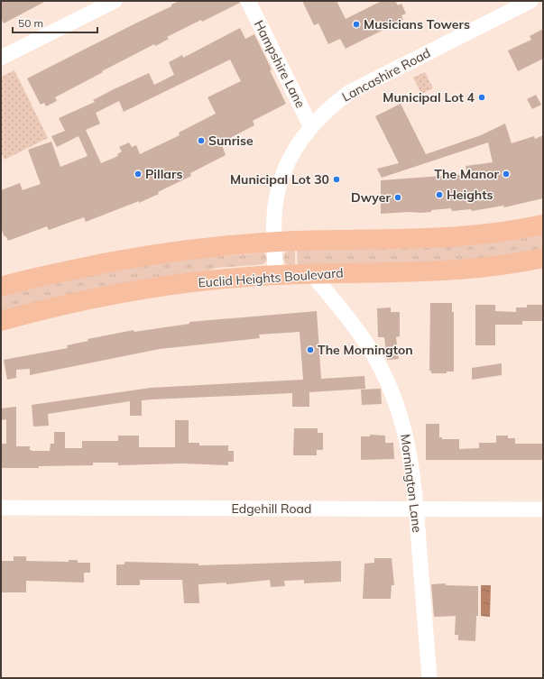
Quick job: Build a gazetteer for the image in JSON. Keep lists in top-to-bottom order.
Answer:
{
  "streets": {
    "main road": ["Euclid Heights Boulevard"],
    "street": [
      "Hampshire Lane",
      "Lancashire Road",
      "Mornington Lane",
      "Edgehill Road"
    ]
  },
  "crossings": [
    ["Hampshire Lane", "Lancashire Road"],
    ["Lancashire Road", "Euclid Heights Boulevard"],
    ["Euclid Heights Boulevard", "Mornington Lane"],
    ["Mornington Lane", "Edgehill Road"]
  ],
  "places": [
    "Musicians Towers",
    "Municipal Lot 4",
    "Sunrise",
    "Pillars",
    "The Manor",
    "Municipal Lot 30",
    "Heights",
    "Dwyer",
    "The Mornington"
  ],
  "scale_bar": "50 m"
}
